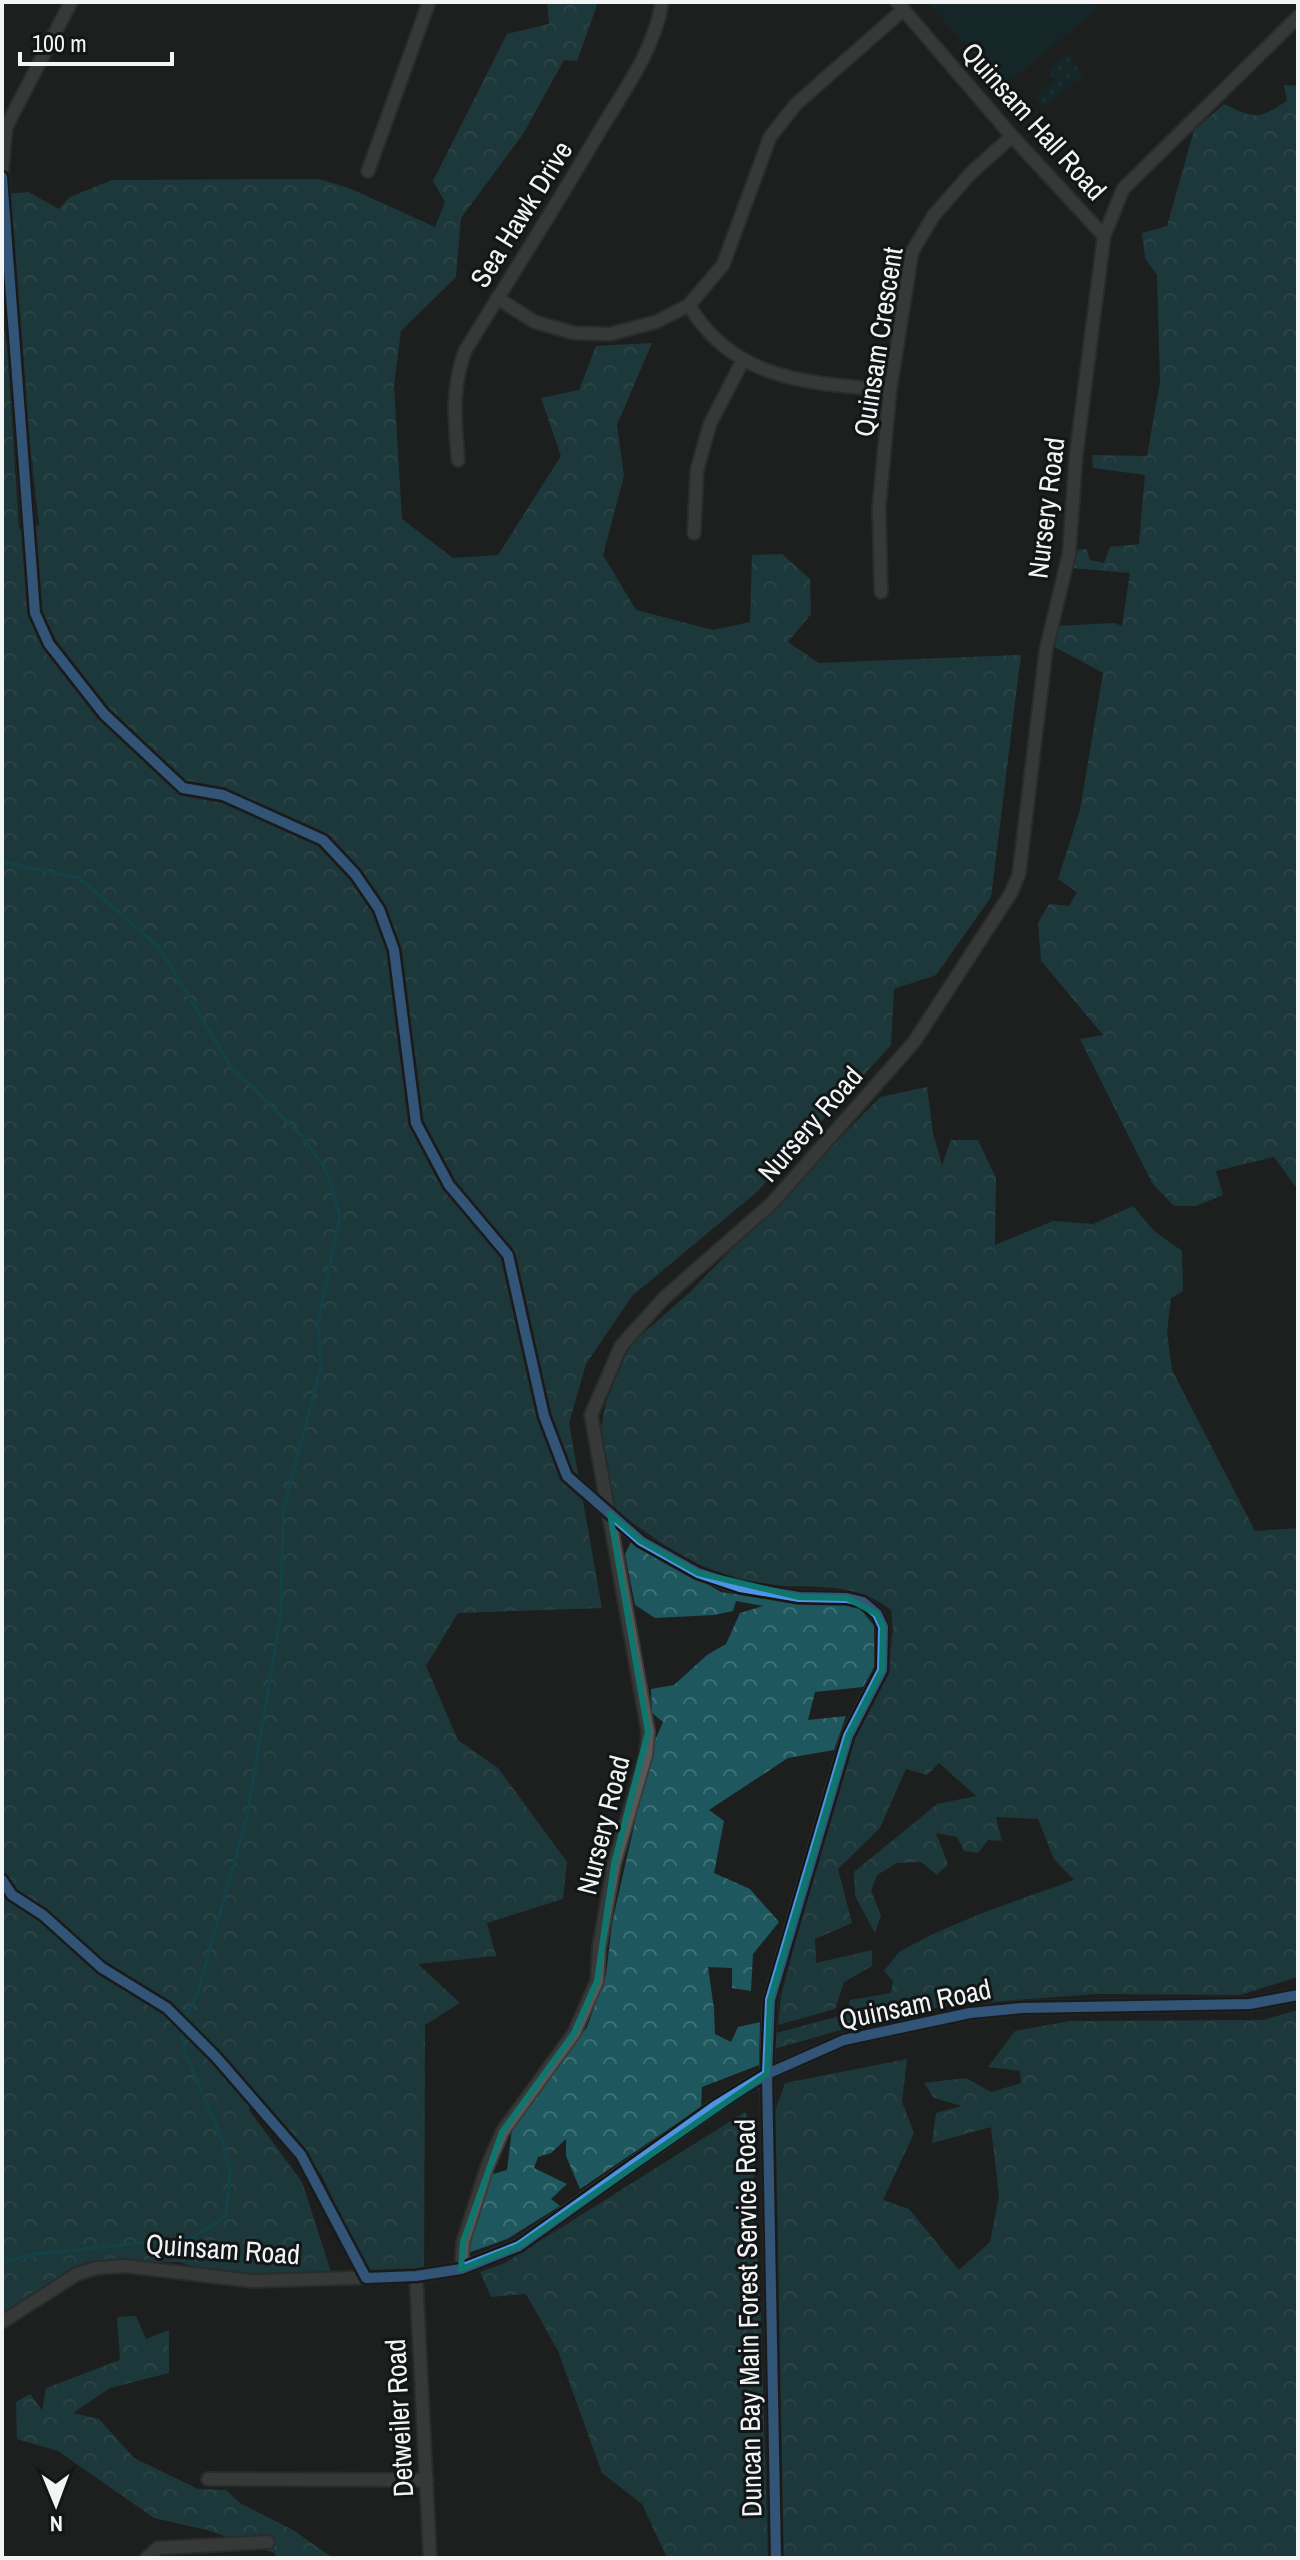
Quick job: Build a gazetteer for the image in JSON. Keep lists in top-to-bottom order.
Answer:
{
  "streets": {
    "street": [
      "Quinsam Hall Road",
      "Sea Hawk Drive",
      "Quinsam Crescent",
      "Nursery Road",
      "Quinsam Road",
      "Duncan Bay Main Forest Service Road",
      "Detweiler Road"
    ]
  },
  "crossings": [
    ["Quinsam Hall Road", "Quinsam Crescent"],
    ["Quinsam Hall Road", "Nursery Road"],
    ["Nursery Road", "Quinsam Road"],
    ["Nursery Road", "Duncan Bay Main Forest Service Road"],
    ["Quinsam Road", "Duncan Bay Main Forest Service Road"],
    ["Quinsam Road", "Detweiler Road"]
  ],
  "scale_bar": "100 m",
  "north": "bottom"
}
